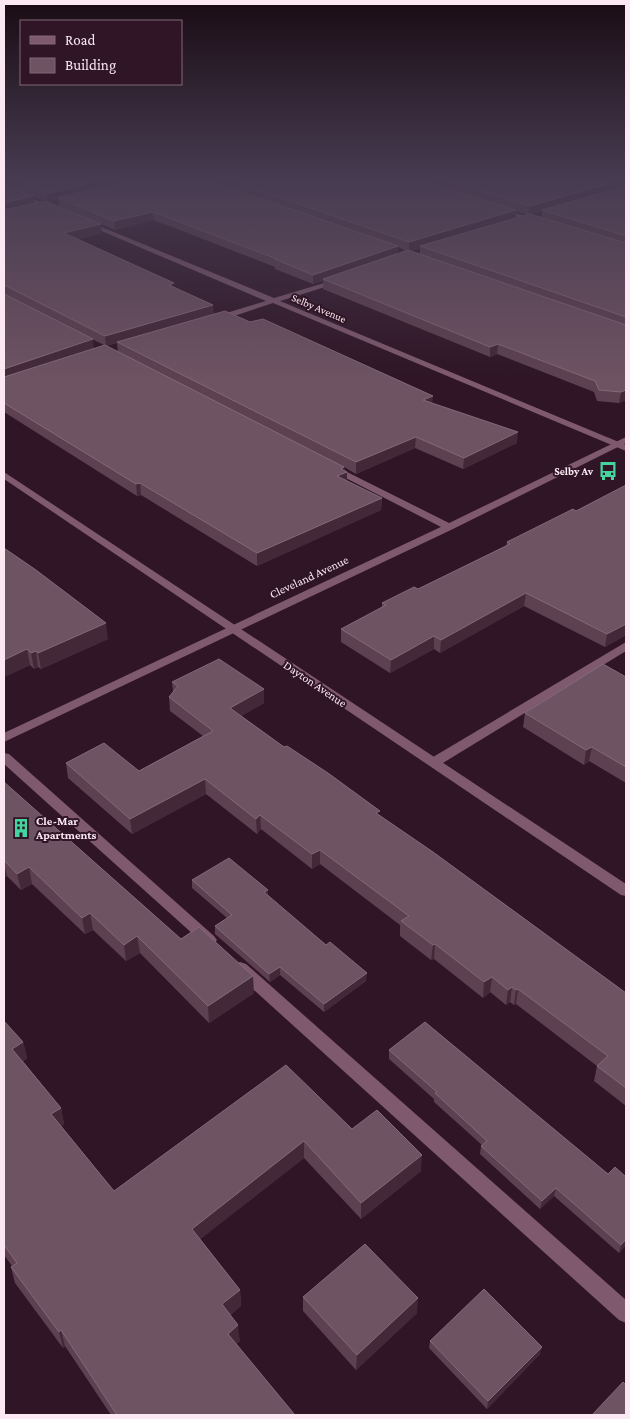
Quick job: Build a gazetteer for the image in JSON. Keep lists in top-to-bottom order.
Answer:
{
  "streets": {
    "street": ["Selby Avenue", "Cleveland Avenue", "Dayton Avenue"]
  },
  "crossings": [
    ["Selby Avenue", "Cleveland Avenue"],
    ["Cleveland Avenue", "Dayton Avenue"]
  ],
  "places": {
    "bus stop": ["Selby Av"],
    "building": ["Cle-Mar Apartments"]
  },
  "legend": ["Road", "Building"]
}
